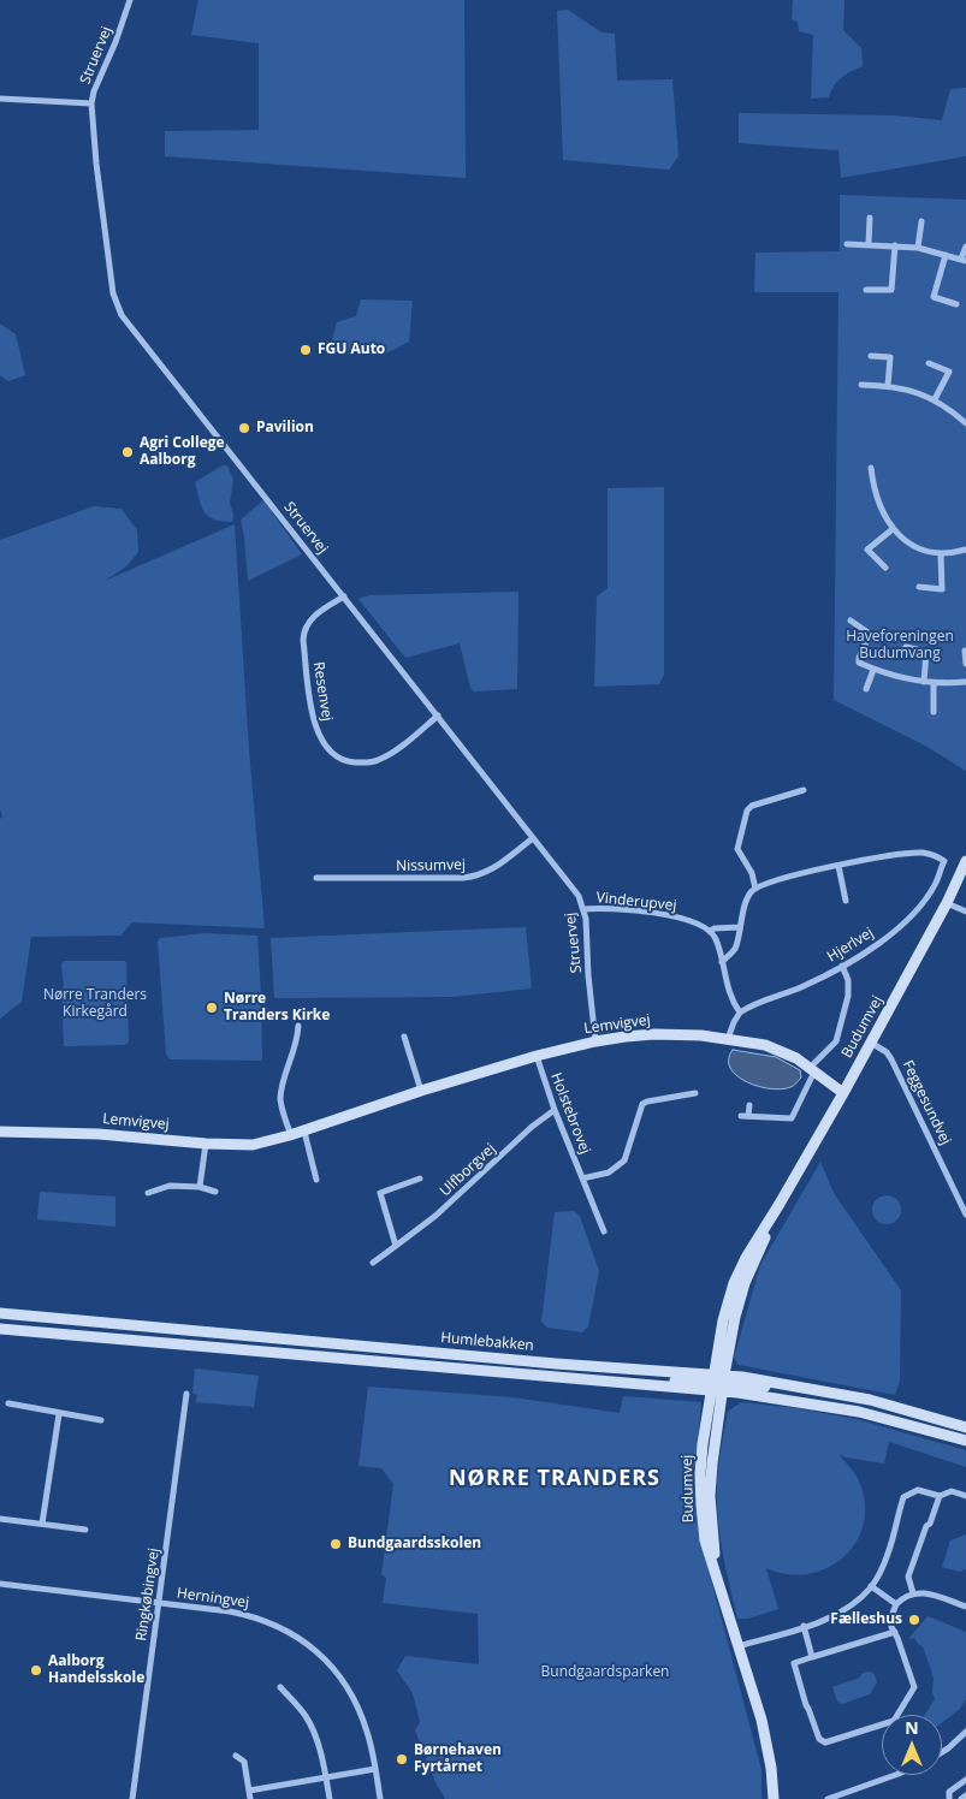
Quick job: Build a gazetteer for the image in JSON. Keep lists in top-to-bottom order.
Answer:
{
  "streets": {
    "street": [
      "Struervej",
      "Resenvej",
      "Nissumvej",
      "Vinderupvej",
      "Hjerlvej",
      "Lemvigvej",
      "Budumvej",
      "Feggesundvej",
      "Holstebrovej",
      "Ulfborgvej",
      "Humlebakken",
      "Ringkøbingvej",
      "Herningvej"
    ]
  },
  "crossings": [
    ["Struervej", "Resenvej"],
    ["Struervej", "Nissumvej"],
    ["Struervej", "Vinderupvej"],
    ["Struervej", "Lemvigvej"],
    ["Lemvigvej", "Budumvej"],
    ["Lemvigvej", "Holstebrovej"],
    ["Budumvej", "Feggesundvej"],
    ["Budumvej", "Humlebakken"],
    ["Holstebrovej", "Ulfborgvej"],
    ["Ringkøbingvej", "Herningvej"]
  ],
  "districts": ["NØRRE TRANDERS"],
  "parks": ["Haveforeningen Budumvang", "Nørre Tranders Kirkegård", "Bundgaardsparken"],
  "places": [
    "FGU Auto",
    "Pavilion",
    "Agri College Aalborg",
    "Nørre Tranders Kirke",
    "Bundgaardsskolen",
    "Fælleshus",
    "Aalborg Handelsskole",
    "Børnehaven Fyrtårnet"
  ],
  "north": "top"
}
